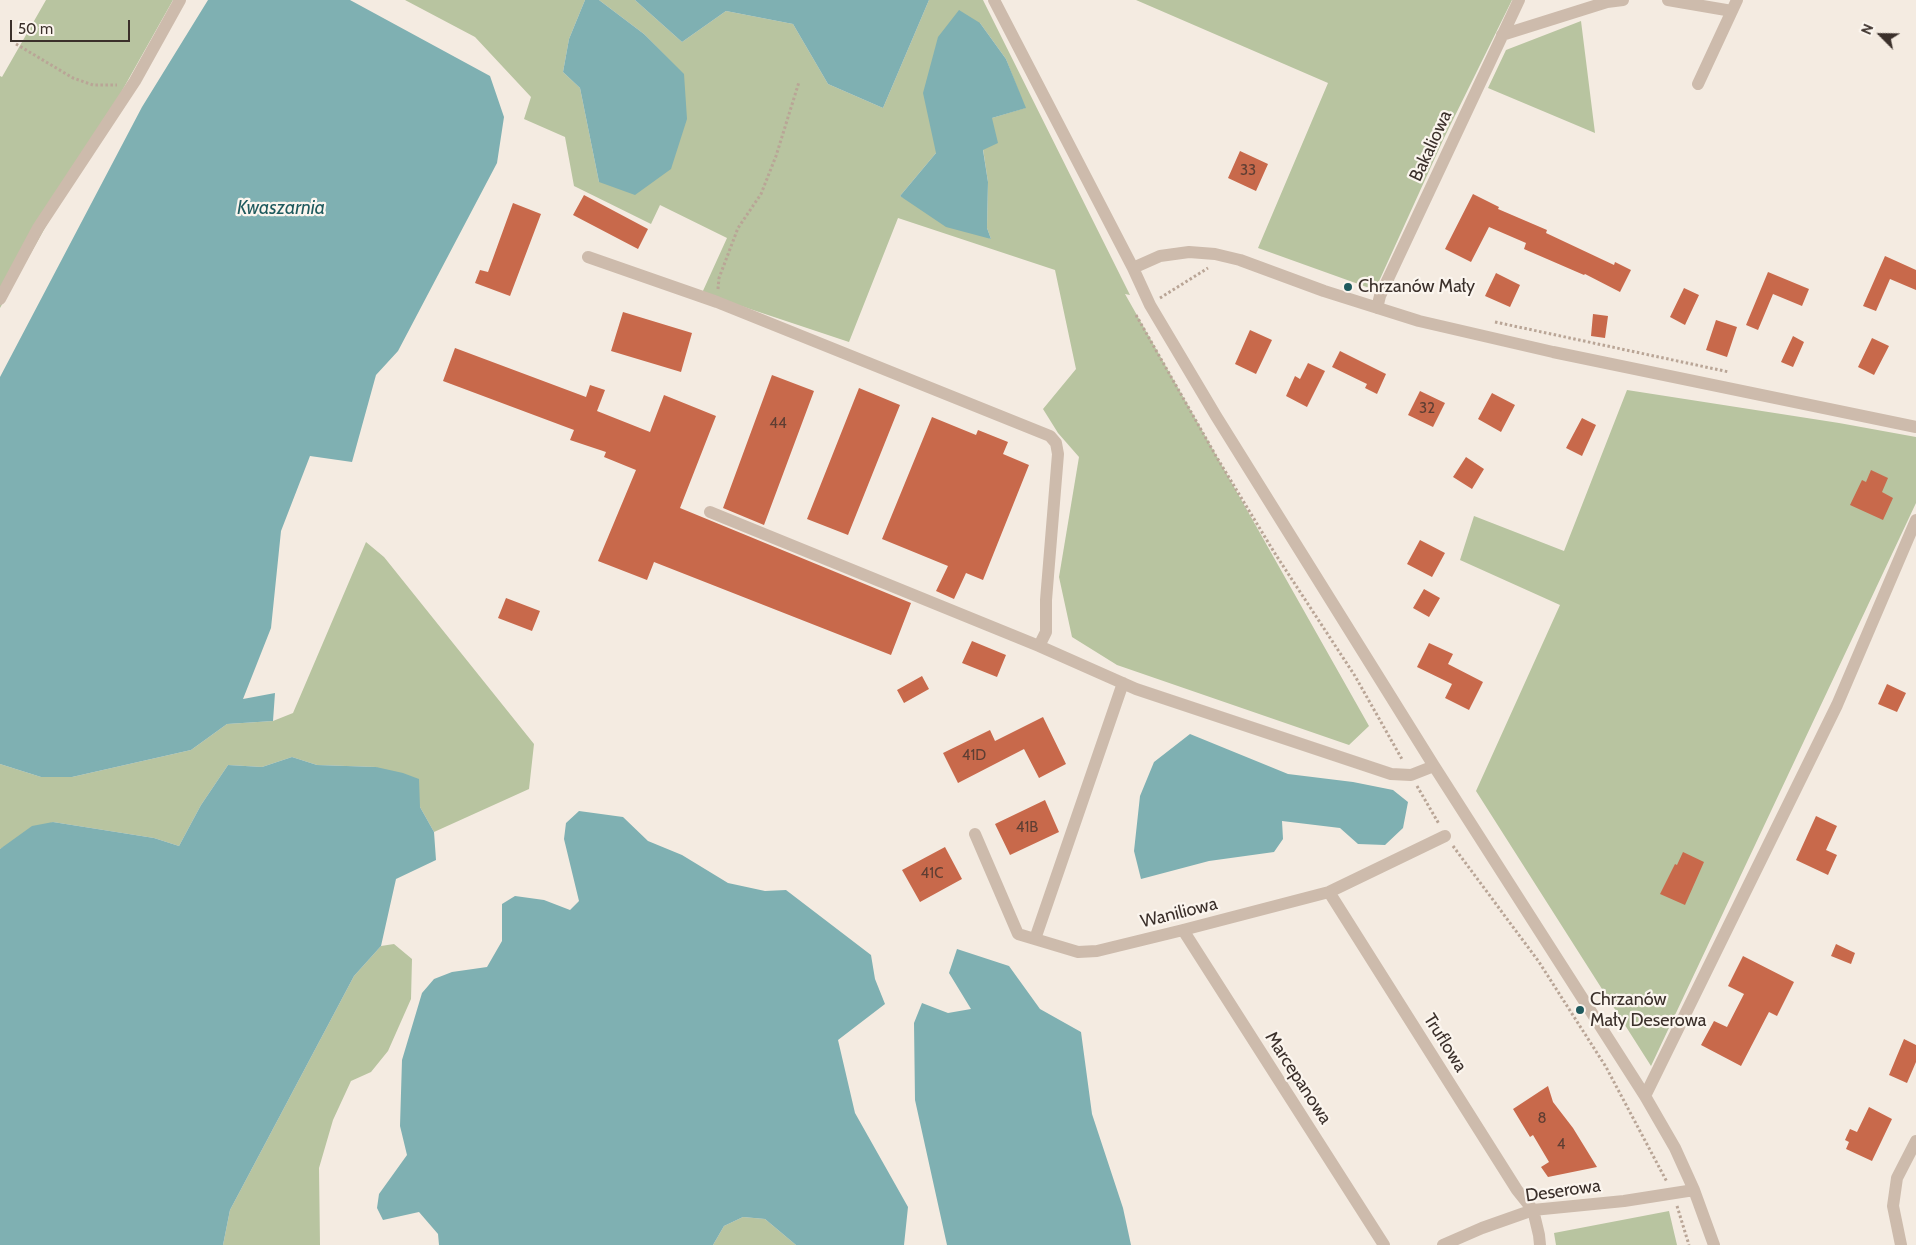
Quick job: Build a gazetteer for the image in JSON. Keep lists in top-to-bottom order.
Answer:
{
  "streets": {
    "street": [
      "Bakaliowa",
      "Waniliowa",
      "Truflowa",
      "Marcepanowa",
      "Deserowa"
    ]
  },
  "crossings": [
    ["Waniliowa", "Truflowa"],
    ["Waniliowa", "Marcepanowa"],
    ["Truflowa", "Deserowa"]
  ],
  "water": ["Kwaszarnia"],
  "places": ["Chrzanów Mały", "Chrzanów Mały Deserowa"],
  "house_numbers": [
    "33",
    "32",
    "44",
    "41D",
    "41B",
    "41C",
    "8",
    "4"
  ],
  "scale_bar": "50 m",
  "north": "top left"
}
